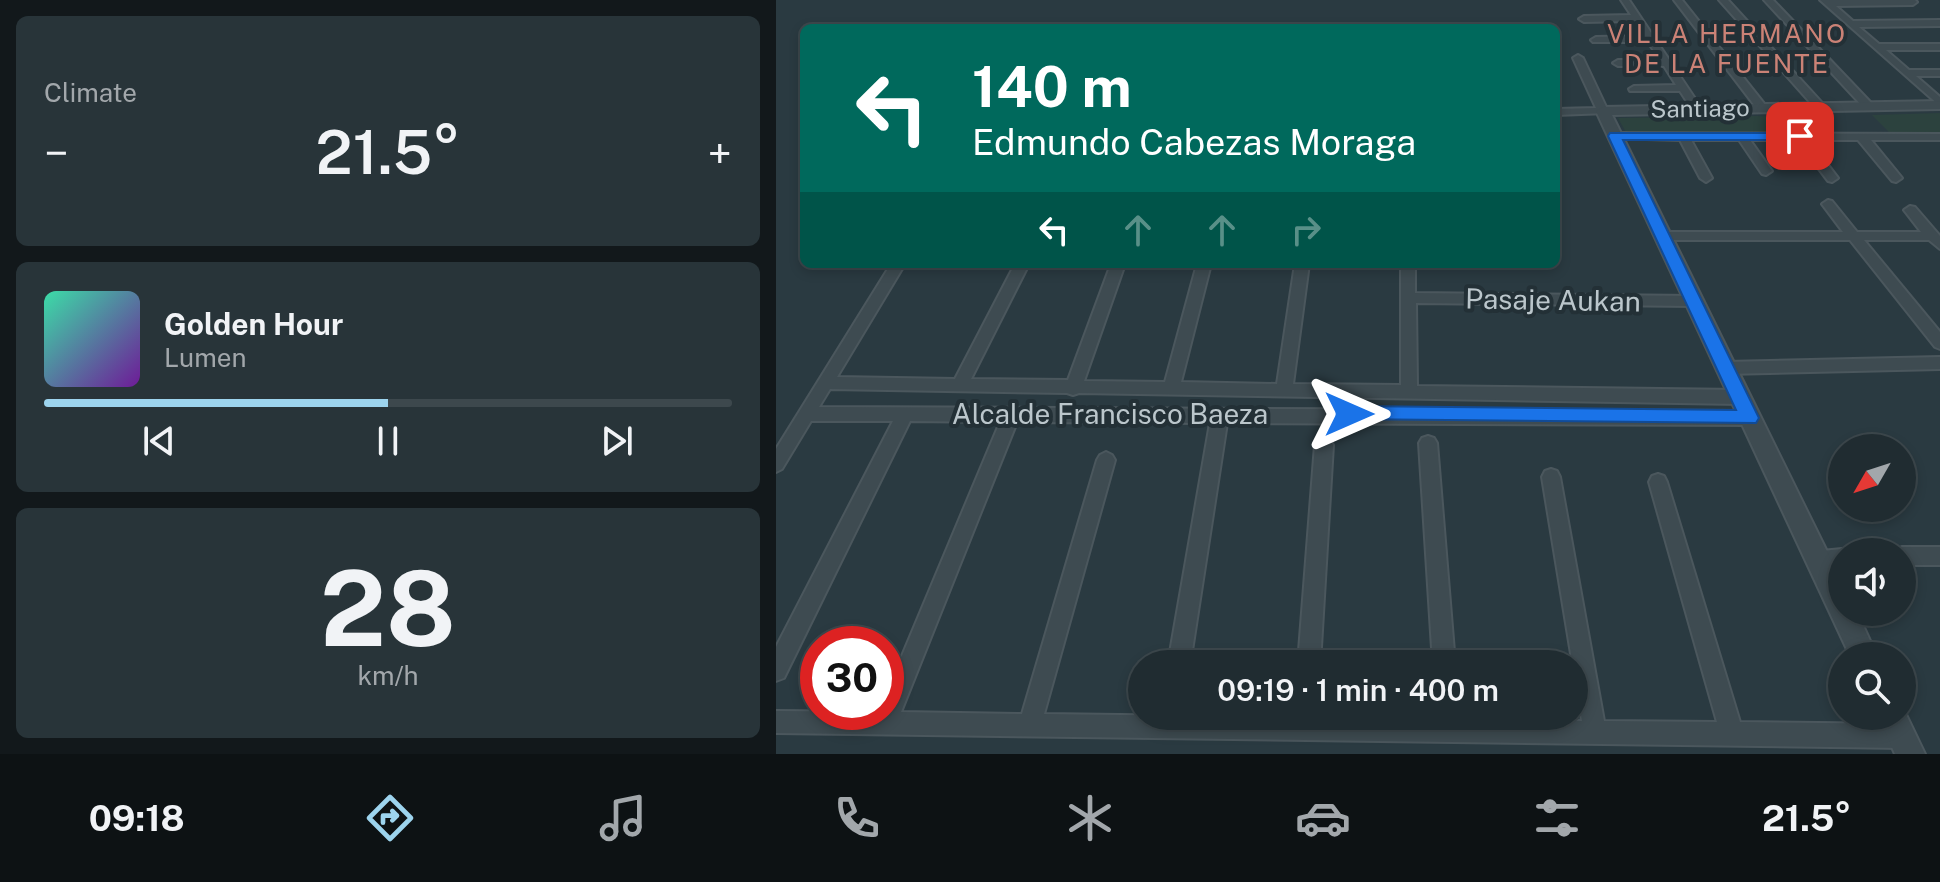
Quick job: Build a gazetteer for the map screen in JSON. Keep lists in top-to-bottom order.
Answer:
{
  "streets": {
    "street": ["Santiago", "Pasaje Aukan", "Alcalde Francisco Baeza"]
  },
  "districts": ["VILLA HERMANO DE LA FUENTE"],
  "north": "bottom left",
  "page": {
    "tile": [
      "Climate",
      ["28", "km/h"]
    ],
    "turn": ["140 m", "Edmundo Cabezas Moraga"],
    "heat": ["−", "21.5°", "+"],
    "song": ["Golden Hour", "Lumen"],
    "limit": "30",
    "trip": "09:19 · 1 min · 400 m",
    "tabs": ["09:18", "21.5°"]
  }
}
